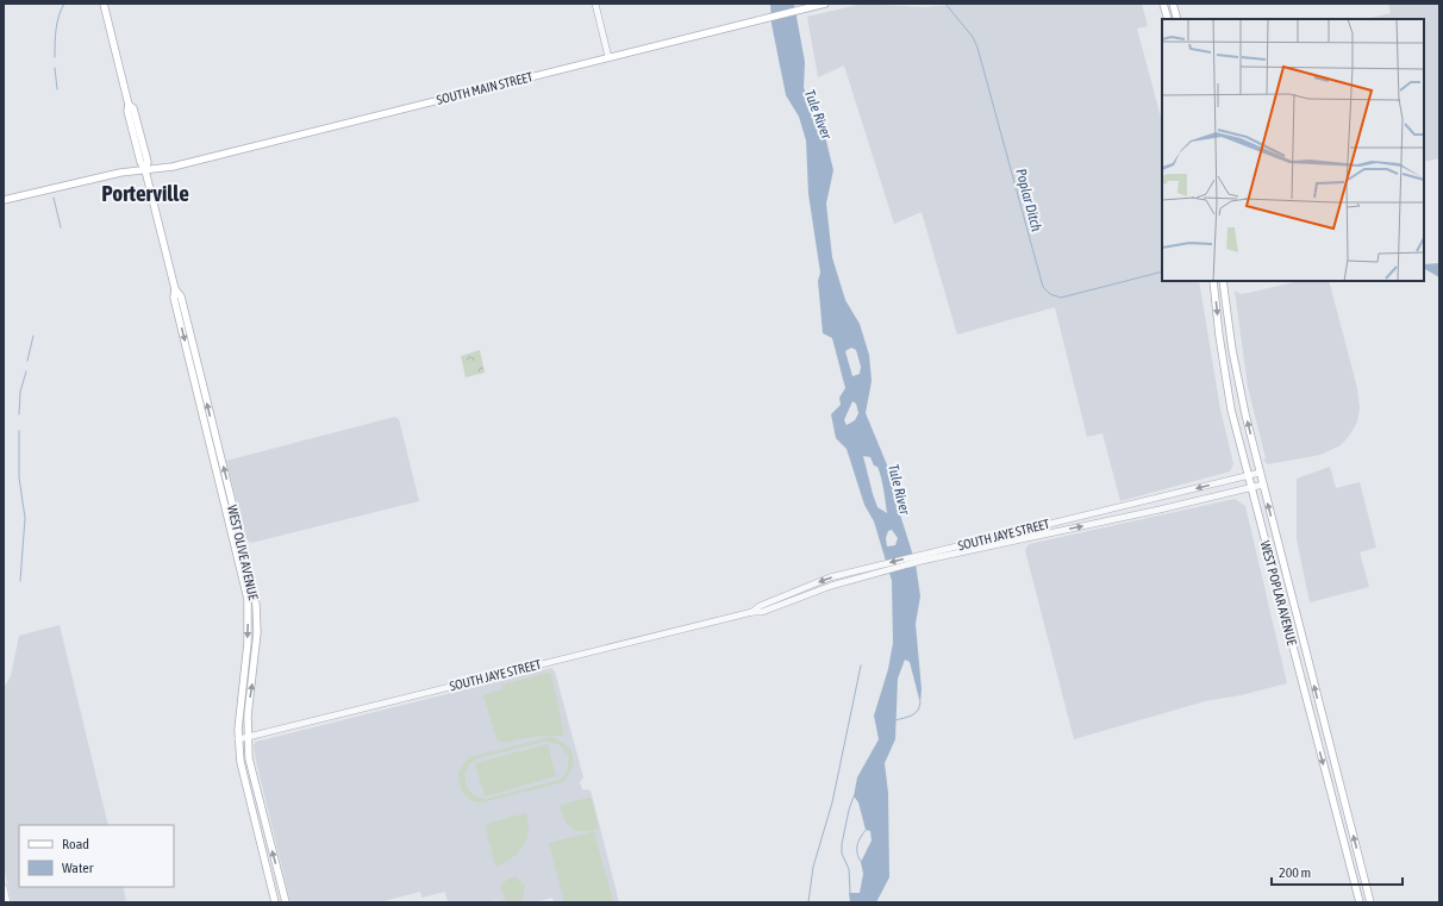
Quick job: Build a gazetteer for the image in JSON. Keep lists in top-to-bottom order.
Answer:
{
  "streets": {
    "main road": ["SOUTH MAIN STREET", "WEST OLIVE AVENUE", "WEST POPLAR AVENUE"],
    "street": ["SOUTH JAYE STREET"]
  },
  "crossings": [
    ["SOUTH MAIN STREET", "WEST OLIVE AVENUE"],
    ["SOUTH JAYE STREET", "WEST OLIVE AVENUE"],
    ["SOUTH JAYE STREET", "WEST POPLAR AVENUE"]
  ],
  "districts": ["Porterville"],
  "water": ["Tule River", "Poplar Ditch"],
  "legend": ["Road", "Water"],
  "scale_bar": "200 m"
}
